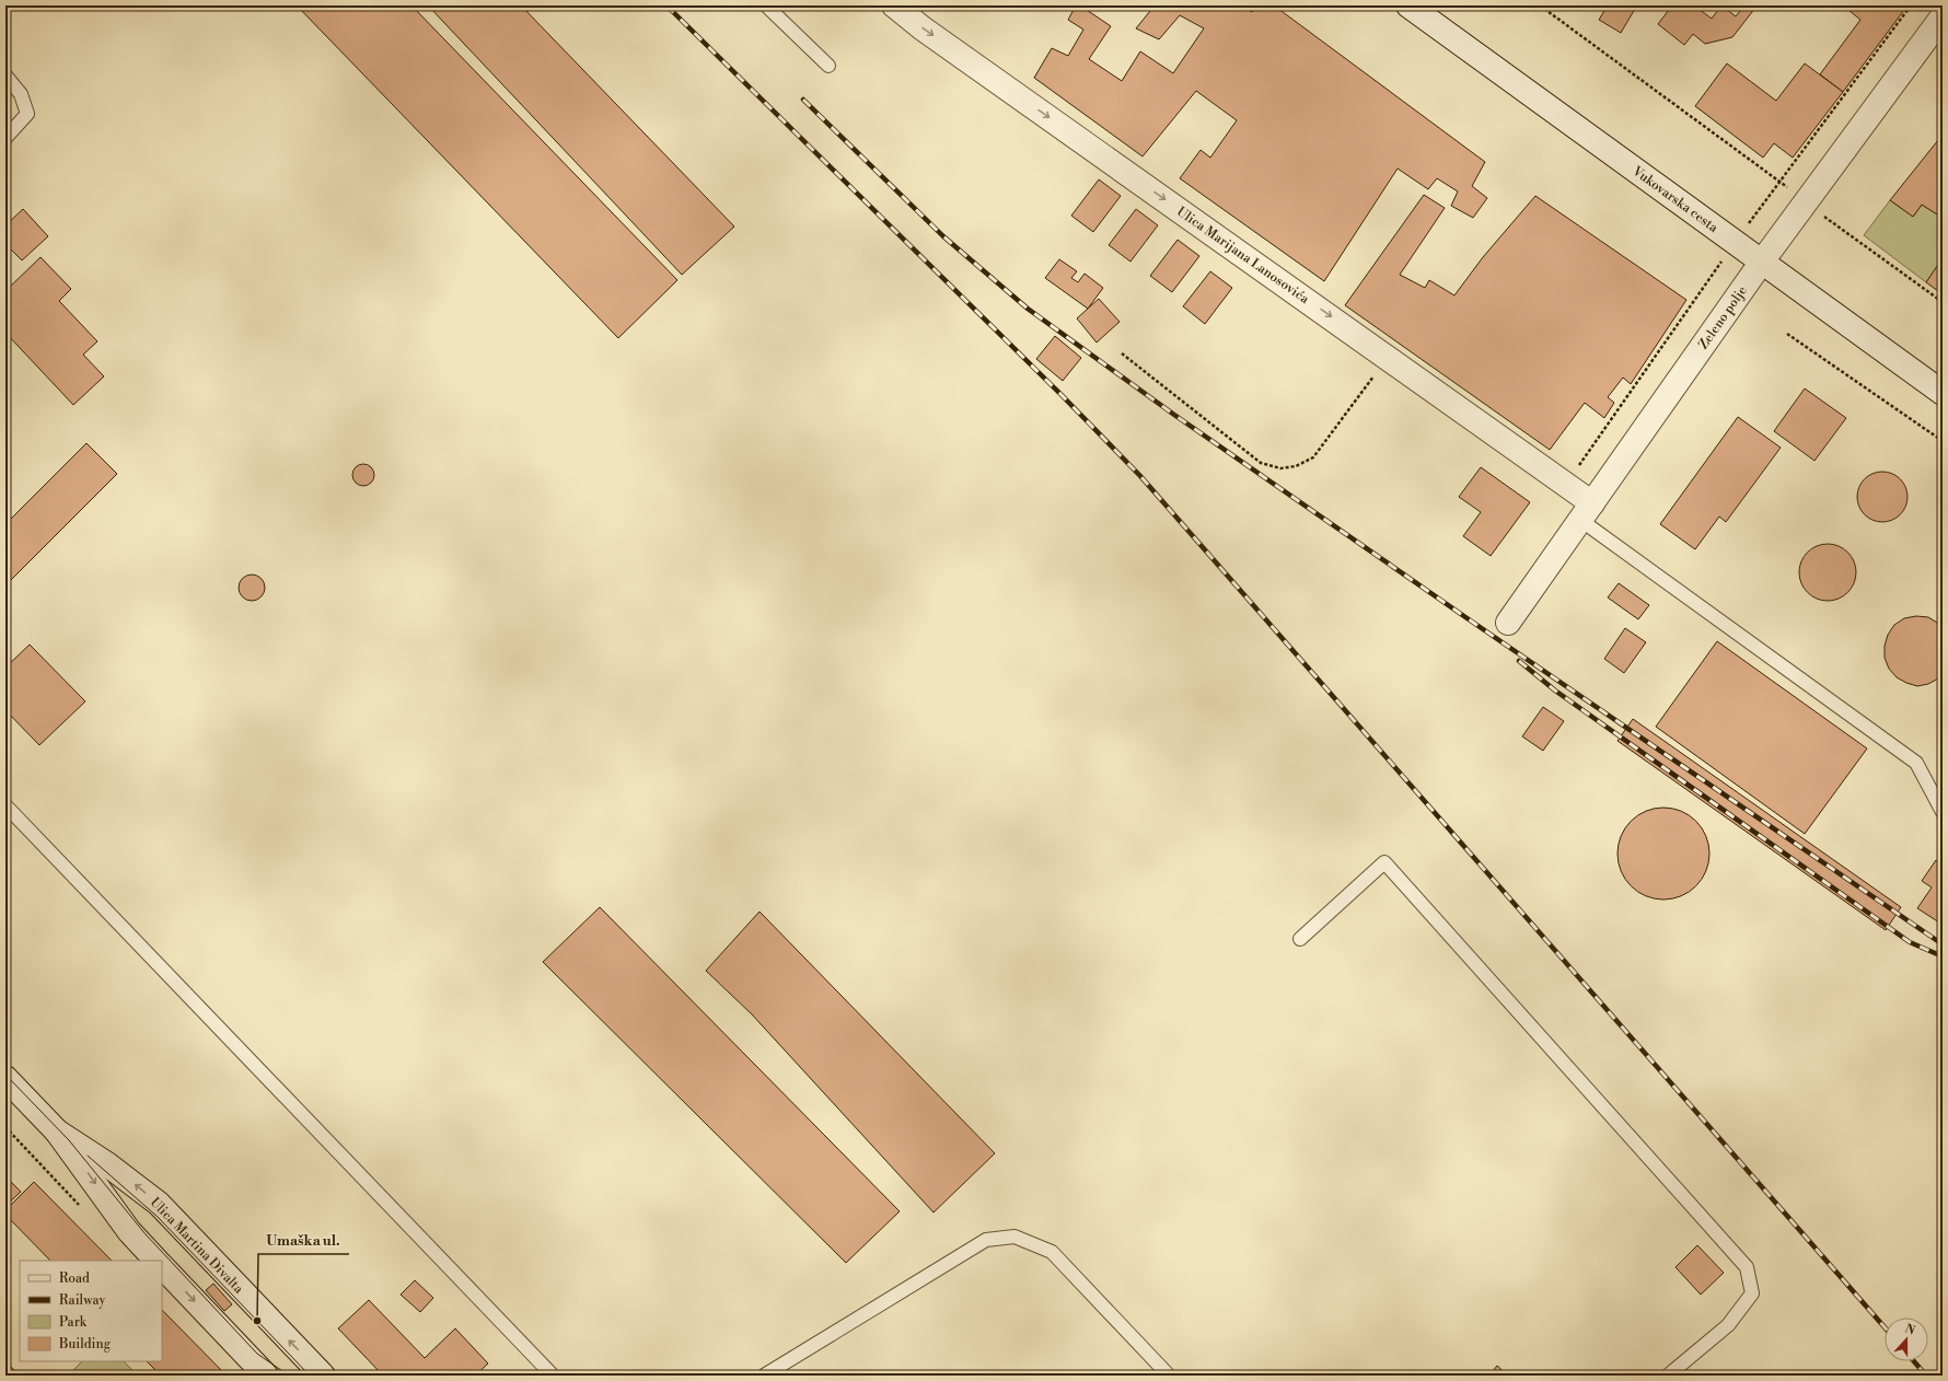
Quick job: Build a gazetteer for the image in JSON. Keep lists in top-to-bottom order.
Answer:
{
  "streets": {
    "street": [
      "Vukovarska cesta",
      "Ulica Marijana Lanosovića",
      "Zeleno polje",
      "Ulica Martina Divalta"
    ]
  },
  "crossings": [
    ["Vukovarska cesta", "Zeleno polje"],
    ["Ulica Marijana Lanosovića", "Zeleno polje"]
  ],
  "one_way": ["Ulica Marijana Lanosovića"],
  "places": ["Umaška ul."],
  "legend": [
    "Road",
    "Railway",
    "Park",
    "Building"
  ],
  "north": "top"
}
